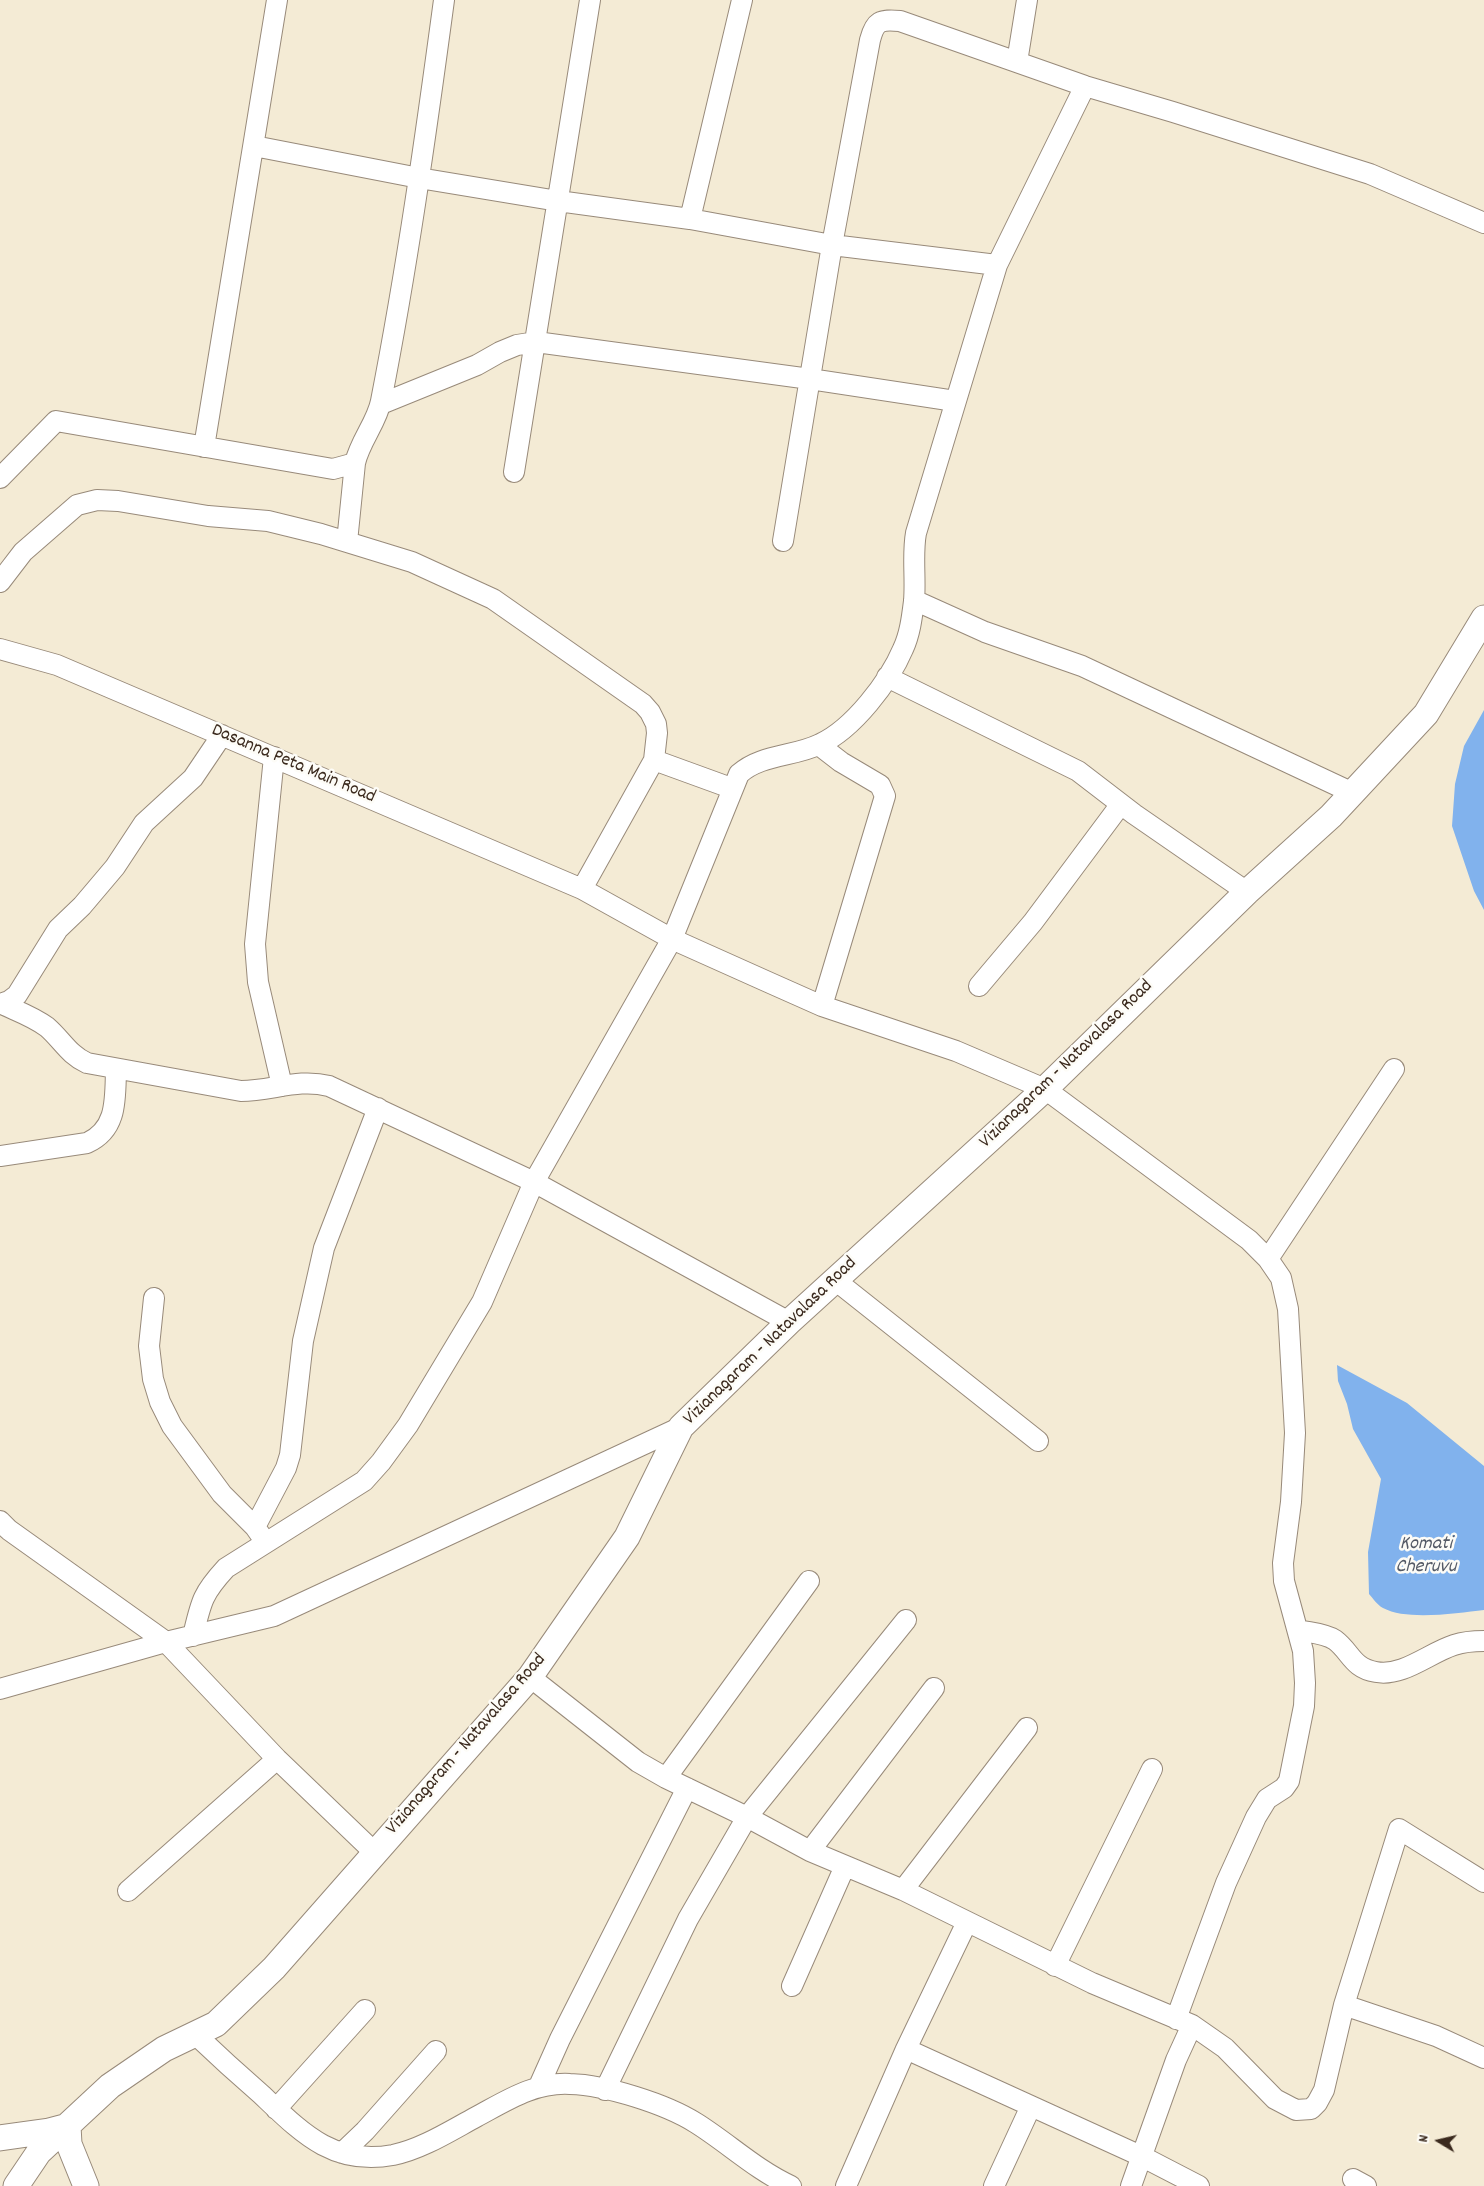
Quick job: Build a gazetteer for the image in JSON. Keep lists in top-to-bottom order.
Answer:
{
  "streets": {
    "main road": ["Vizianagaram - Natavalasa Road"],
    "street": ["Dasanna Peta Main Road"]
  },
  "crossings": [
    ["Dasanna Peta Main Road", "Vizianagaram - Natavalasa Road"]
  ],
  "water": ["Komati Cheruvu"],
  "north": "left"
}
